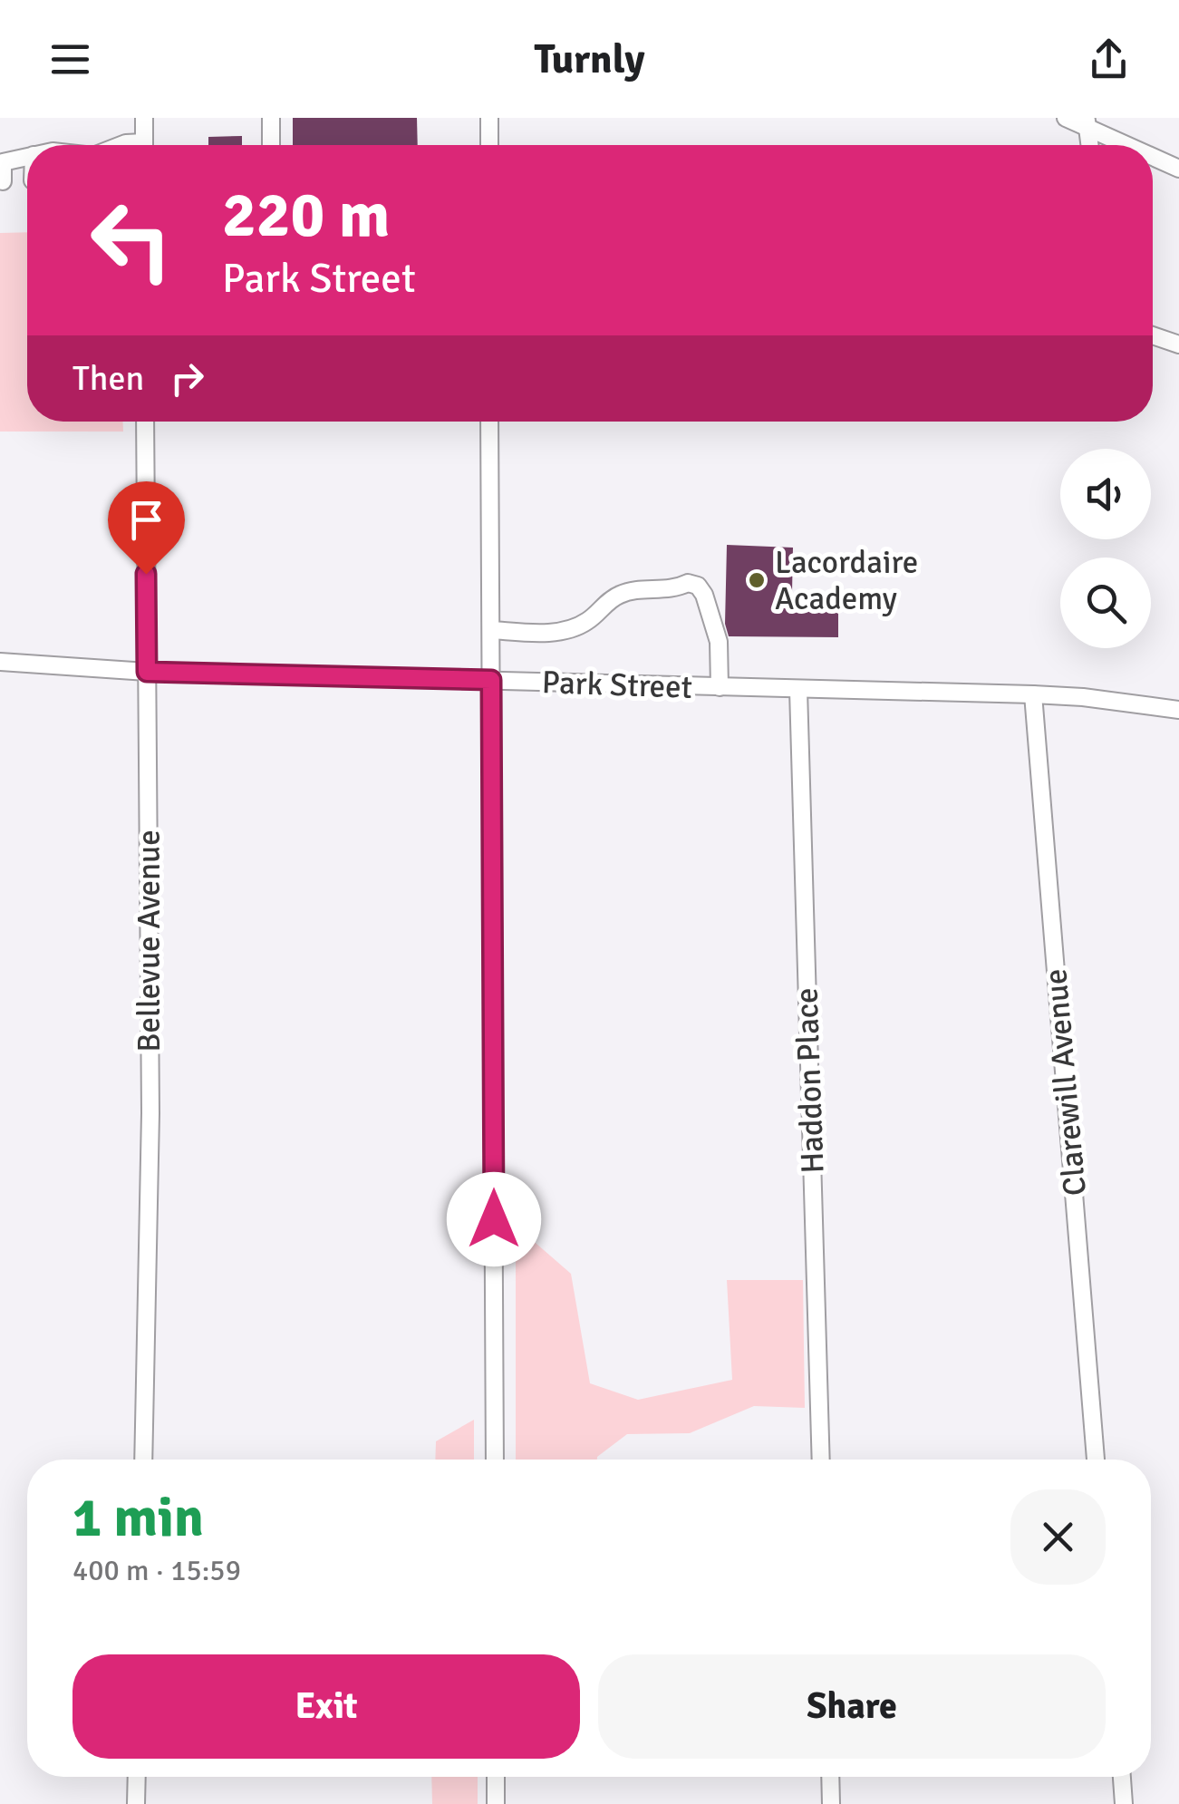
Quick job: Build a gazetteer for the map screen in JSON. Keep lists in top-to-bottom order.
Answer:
{
  "streets": {
    "street": [
      "Park Street",
      "Bellevue Avenue",
      "Haddon Place",
      "Clarewill Avenue"
    ]
  },
  "crossings": [
    ["Park Street", "Bellevue Avenue"],
    ["Park Street", "Haddon Place"],
    ["Park Street", "Clarewill Avenue"]
  ],
  "places": ["Lacordaire Academy"],
  "page": {
    "header": "Turnly",
    "turn": ["220 m", "Park Street"],
    "then": "Then",
    "heading": ["1 min", "400 m · 15:59"],
    "buttons": ["Exit", "Share"]
  }
}
